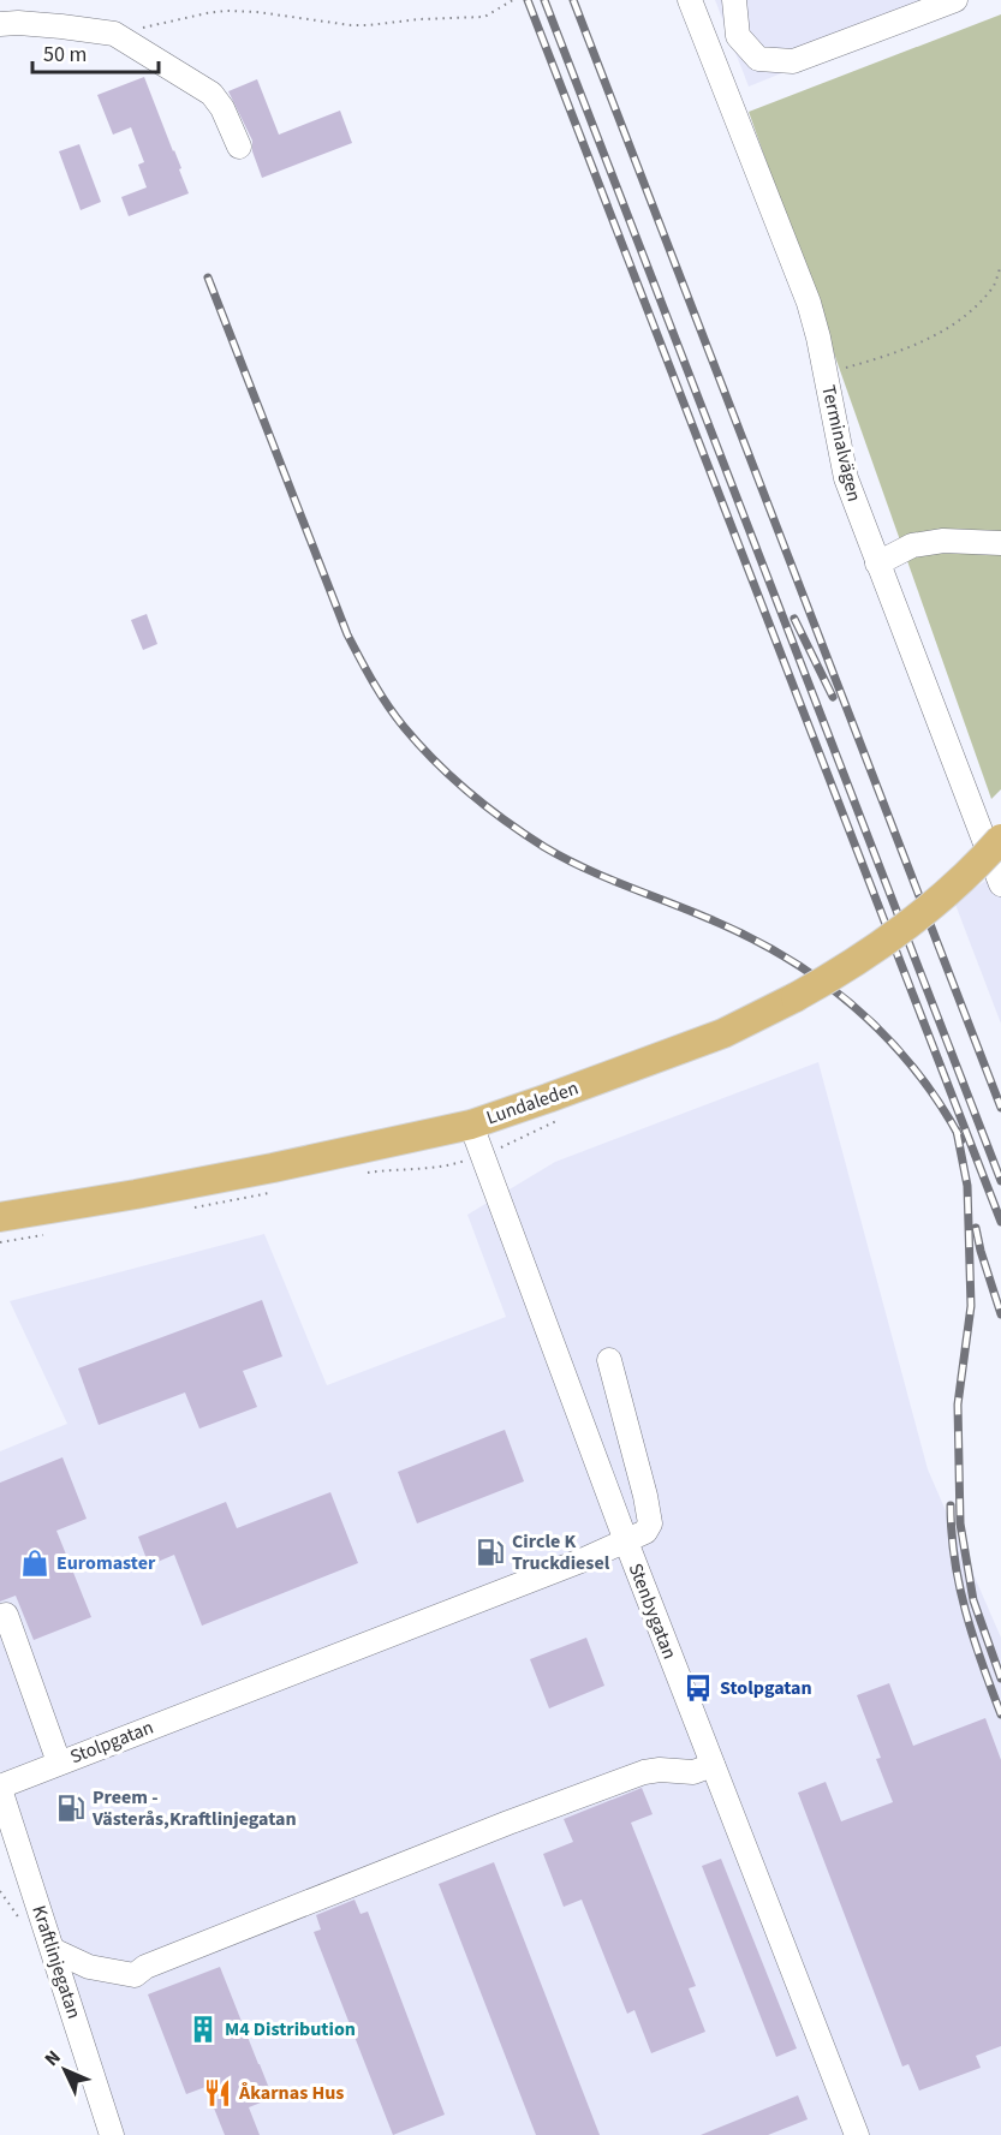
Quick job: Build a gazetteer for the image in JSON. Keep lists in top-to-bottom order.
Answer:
{
  "streets": {
    "main road": ["Lundaleden"],
    "street": [
      "Terminalvägen",
      "Stenbygatan",
      "Stolpgatan",
      "Kraftlinjegatan"
    ]
  },
  "crossings": [
    ["Lundaleden", "Stenbygatan"],
    ["Stenbygatan", "Stolpgatan"],
    ["Stolpgatan", "Kraftlinjegatan"]
  ],
  "places": {
    "fuel station": ["Circle K Truckdiesel", "Preem - Västerås,Kraftlinjegatan"],
    "shop": ["Euromaster"],
    "bus stop": ["Stolpgatan"],
    "building": ["M4 Distribution"],
    "restaurant": ["Åkarnas Hus"]
  },
  "scale_bar": "50 m",
  "north": "top left"
}
